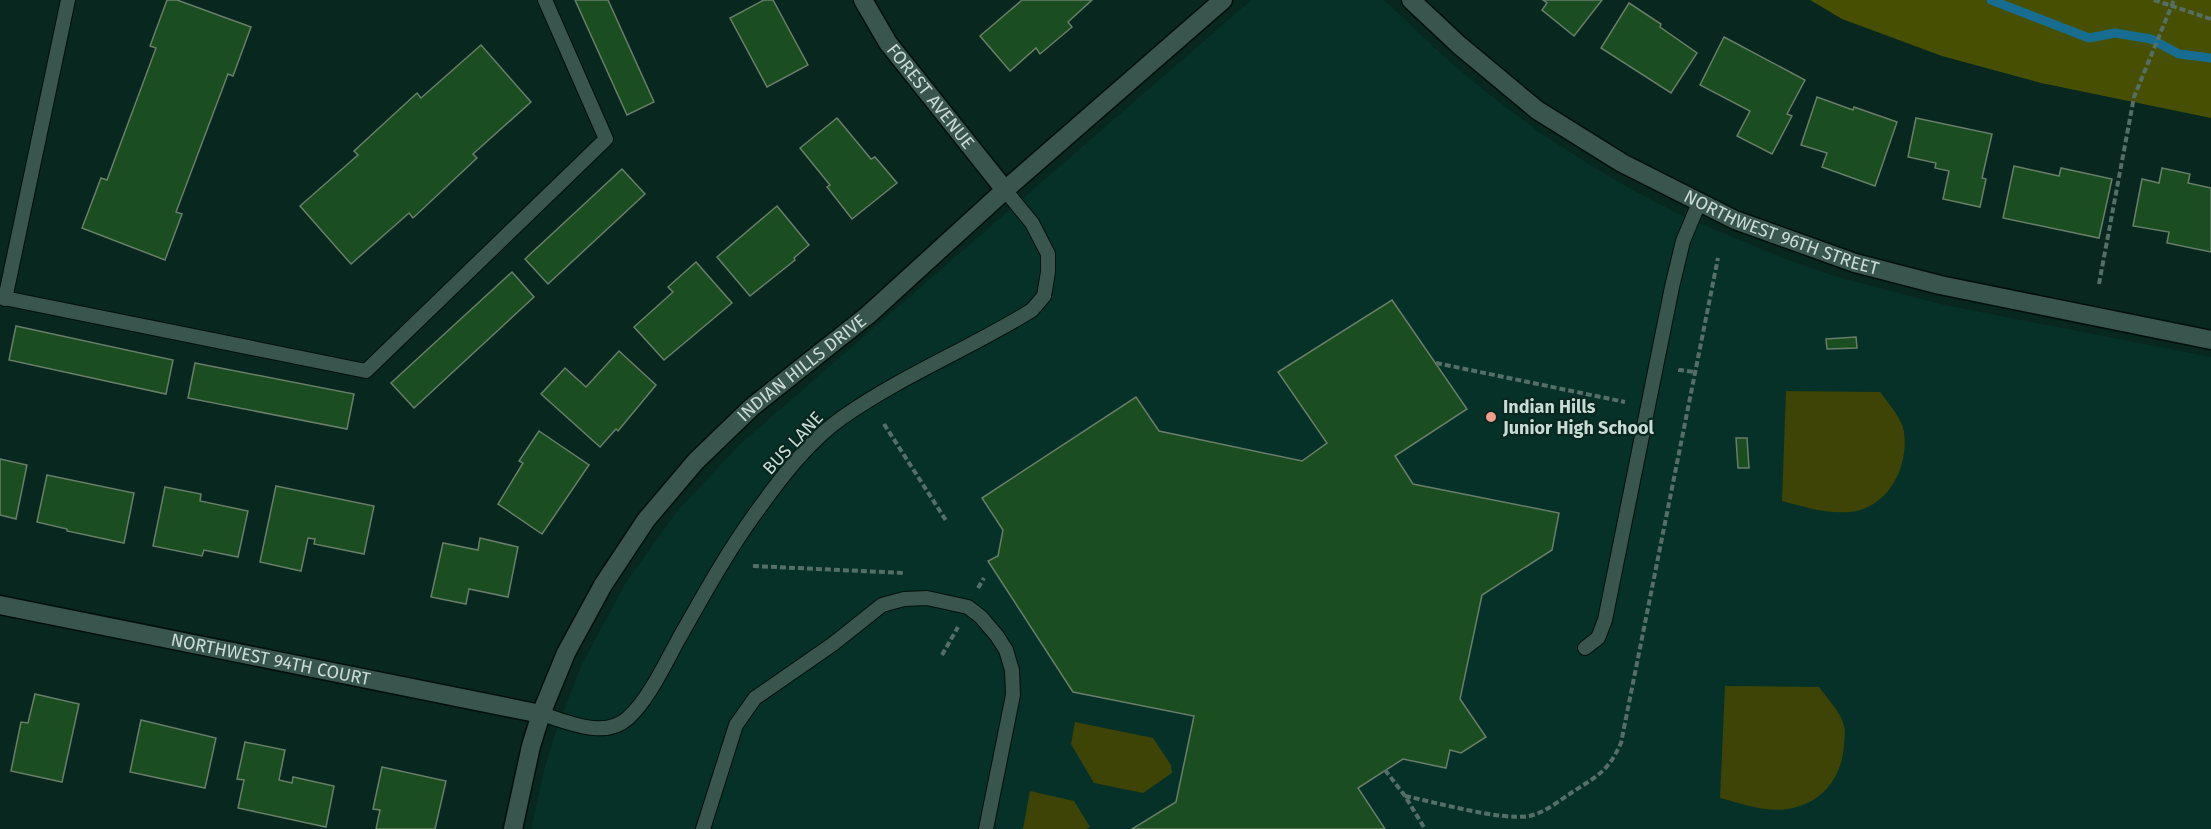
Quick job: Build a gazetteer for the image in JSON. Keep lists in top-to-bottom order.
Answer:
{
  "streets": {
    "street": [
      "FOREST AVENUE",
      "NORTHWEST 96TH STREET",
      "INDIAN HILLS DRIVE",
      "NORTHWEST 94TH COURT"
    ],
    "lane": ["BUS LANE"]
  },
  "crossings": [
    ["FOREST AVENUE", "INDIAN HILLS DRIVE"],
    ["FOREST AVENUE", "BUS LANE"],
    ["INDIAN HILLS DRIVE", "BUS LANE"],
    ["INDIAN HILLS DRIVE", "NORTHWEST 94TH COURT"],
    ["BUS LANE", "NORTHWEST 94TH COURT"]
  ],
  "places": ["Indian Hills Junior High School"]
}
